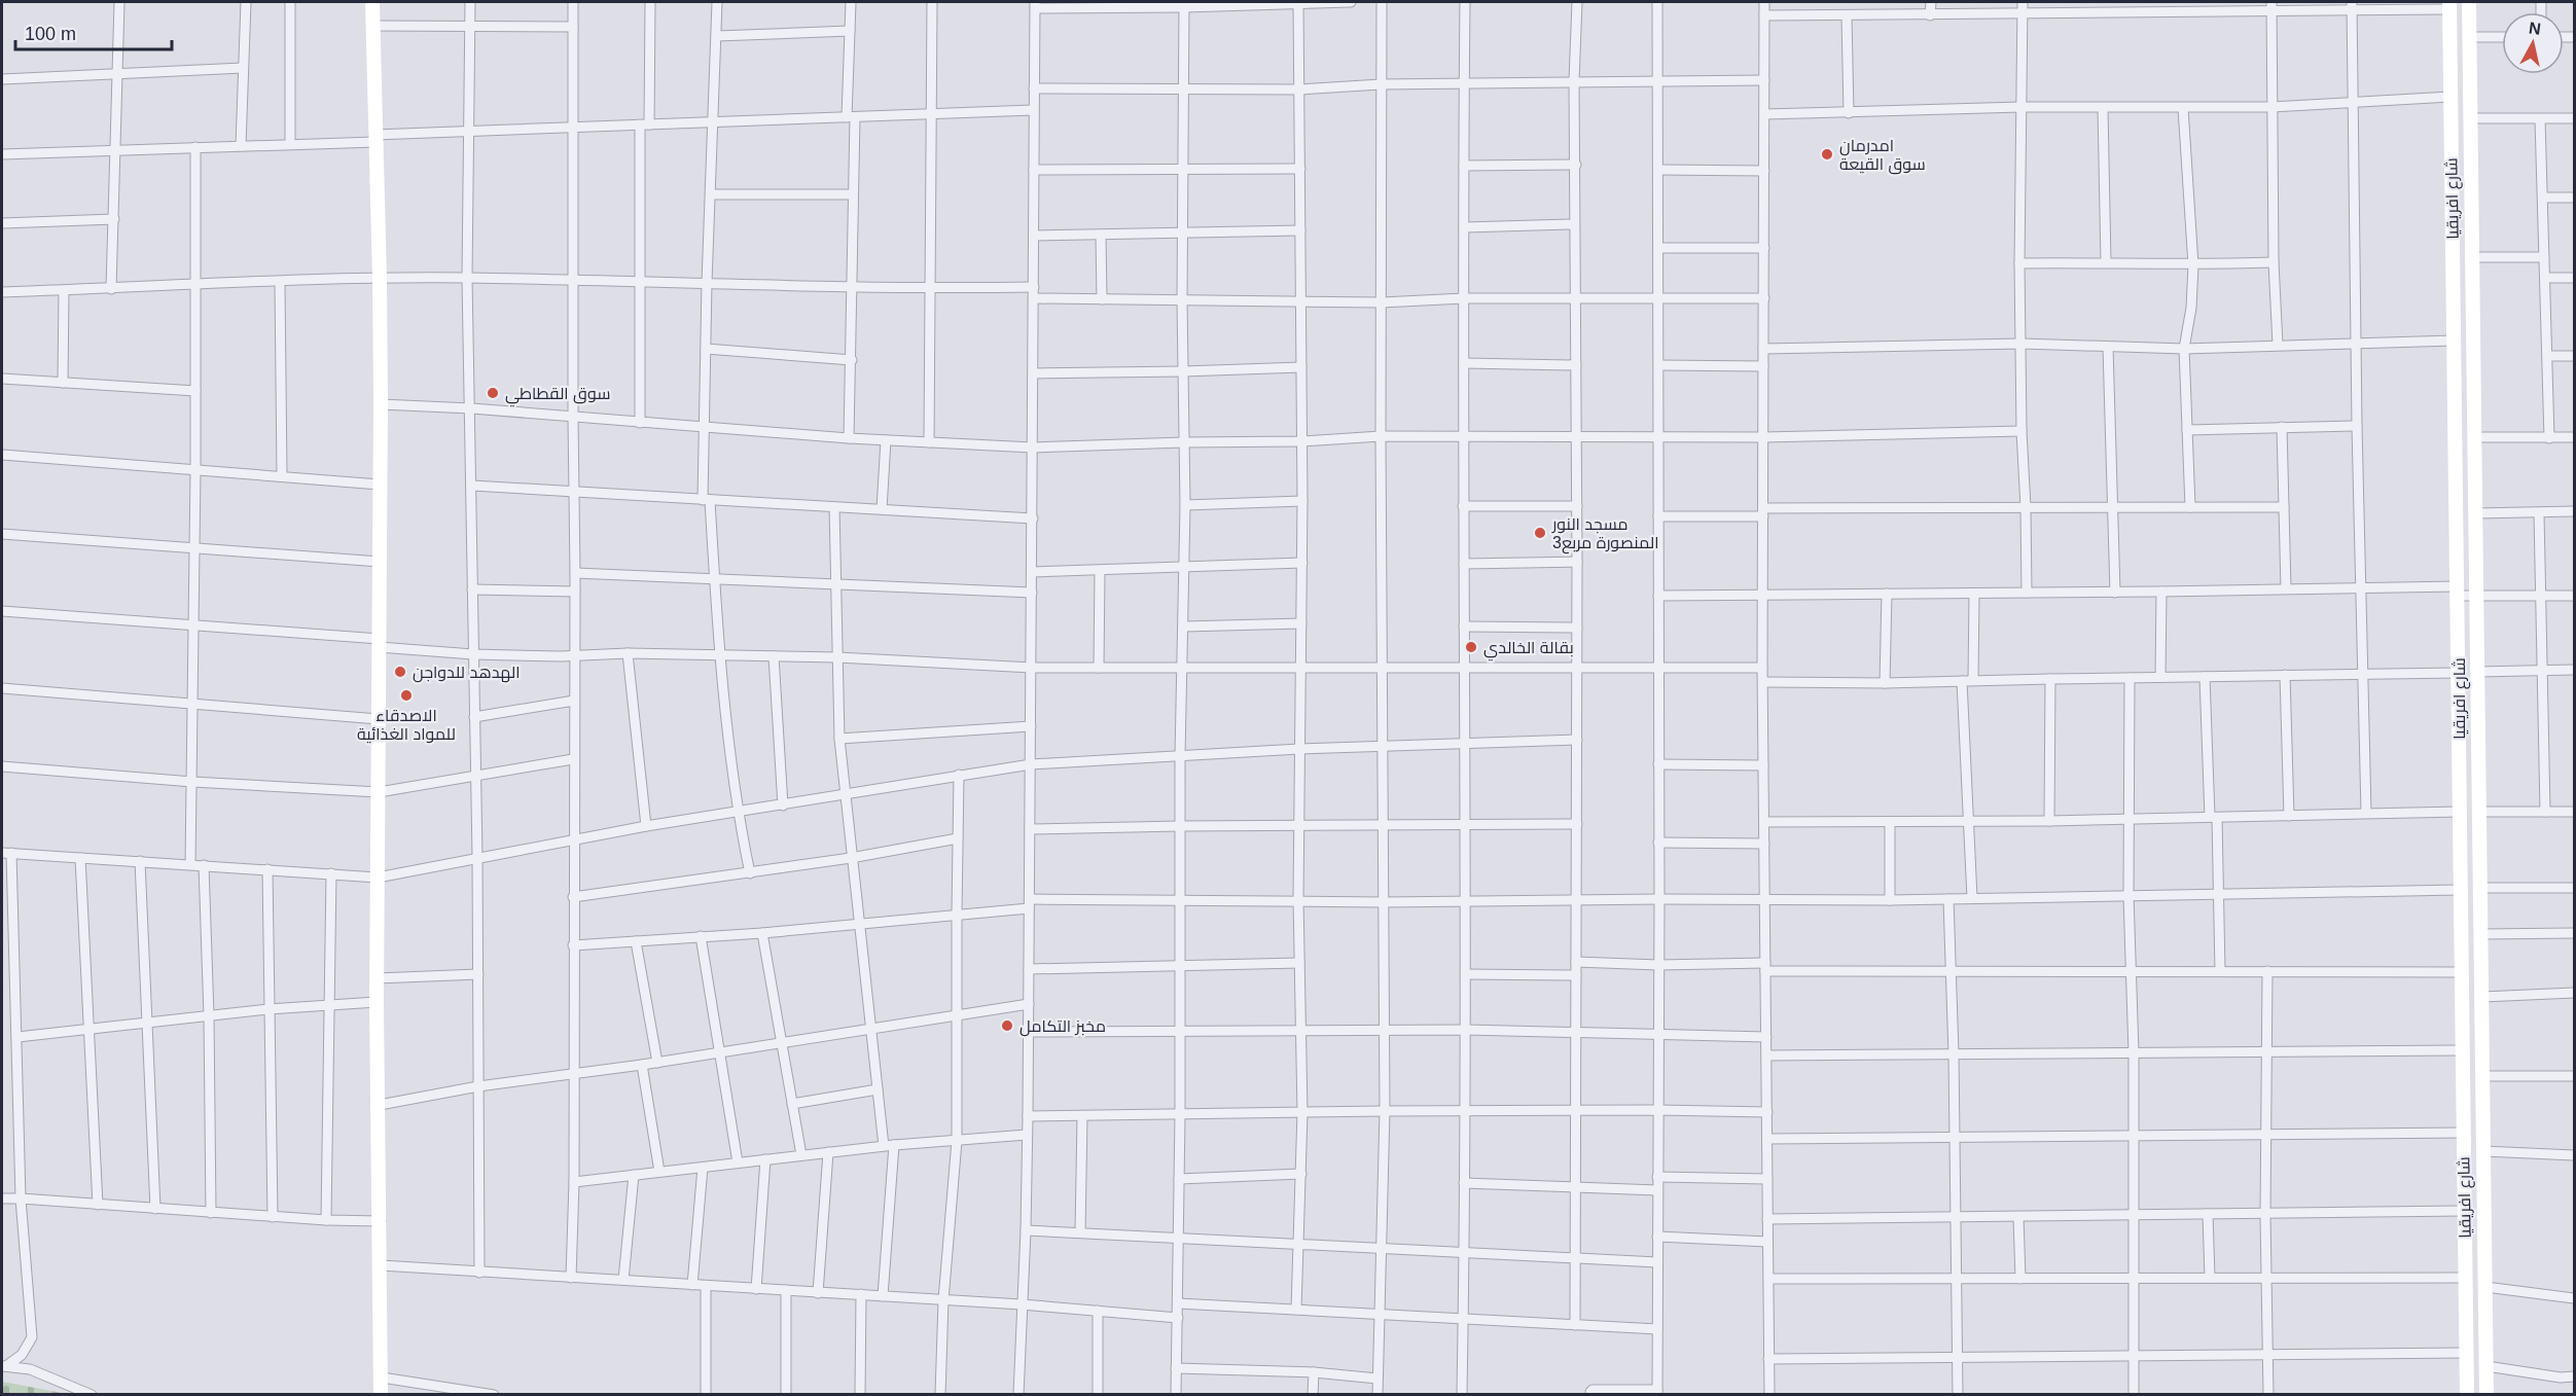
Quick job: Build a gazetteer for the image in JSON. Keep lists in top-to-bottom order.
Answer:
{
  "streets": {
    "street": ["شارع افريقيا"]
  },
  "places": [
    "امدرمان سوق القيعة",
    "سوق القطاطي",
    "مسجد النور المنصورة مربع3",
    "بقالة الخالدي",
    "الهدهد للدواجن",
    "الاصدقاء للمواد الغذائية",
    "مخبز التكامل"
  ],
  "scale_bar": "100 m",
  "north": "top"
}
